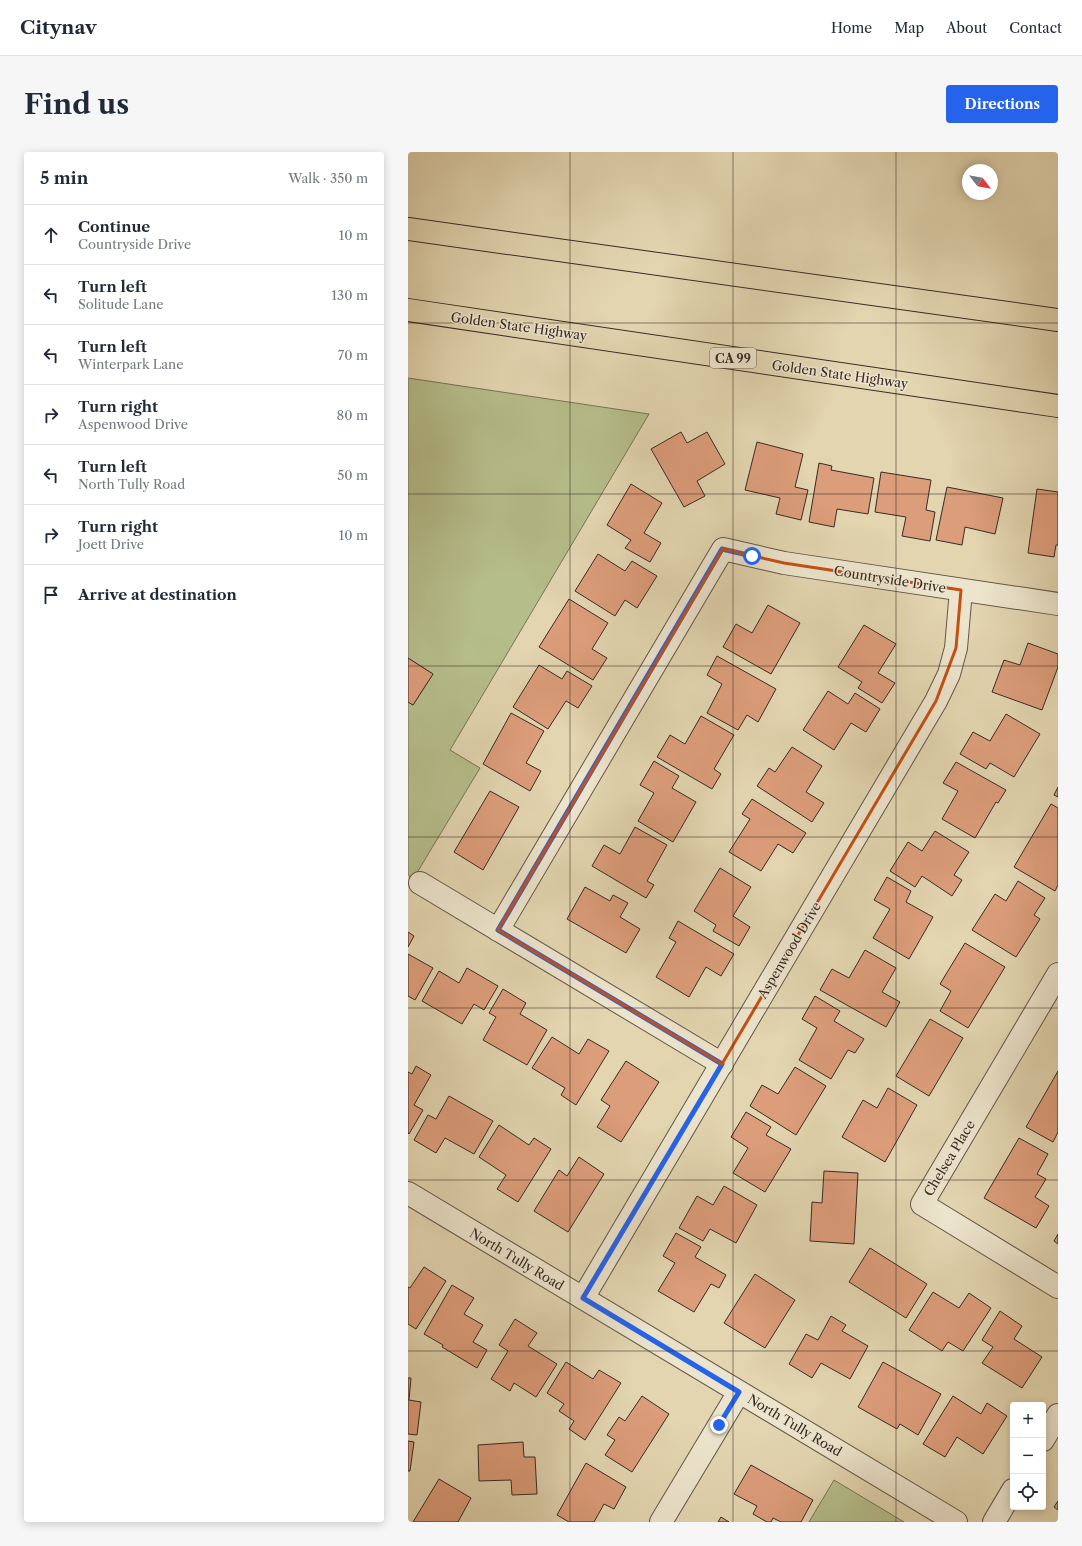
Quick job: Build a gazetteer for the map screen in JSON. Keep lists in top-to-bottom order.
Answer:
{
  "streets": {
    "highway": ["Golden State Highway", "CA 99"],
    "street": [
      "Countryside Drive",
      "Aspenwood Drive",
      "Chelsea Place",
      "North Tully Road"
    ]
  },
  "crossings": [
    ["Countryside Drive", "Aspenwood Drive"],
    ["Aspenwood Drive", "North Tully Road"]
  ],
  "north": "bottom right",
  "page": {
    "header": "Citynav",
    "nav": [
      "Home",
      "Map",
      "About",
      "Contact"
    ],
    "buttons": "Directions",
    "title": "Find us",
    "heading": ["5 min", "Walk · 350 m"],
    "list": [
      ["Continue", "Countryside Drive", "10 m"],
      ["Turn left", "Solitude Lane", "130 m"],
      ["Turn left", "Winterpark Lane", "70 m"],
      ["Turn right", "Aspenwood Drive", "80 m"],
      ["Turn left", "North Tully Road", "50 m"],
      ["Turn right", "Joett Drive", "10 m"],
      "Arrive at destination"
    ],
    "map_buttons": ["+", "−"]
  }
}
